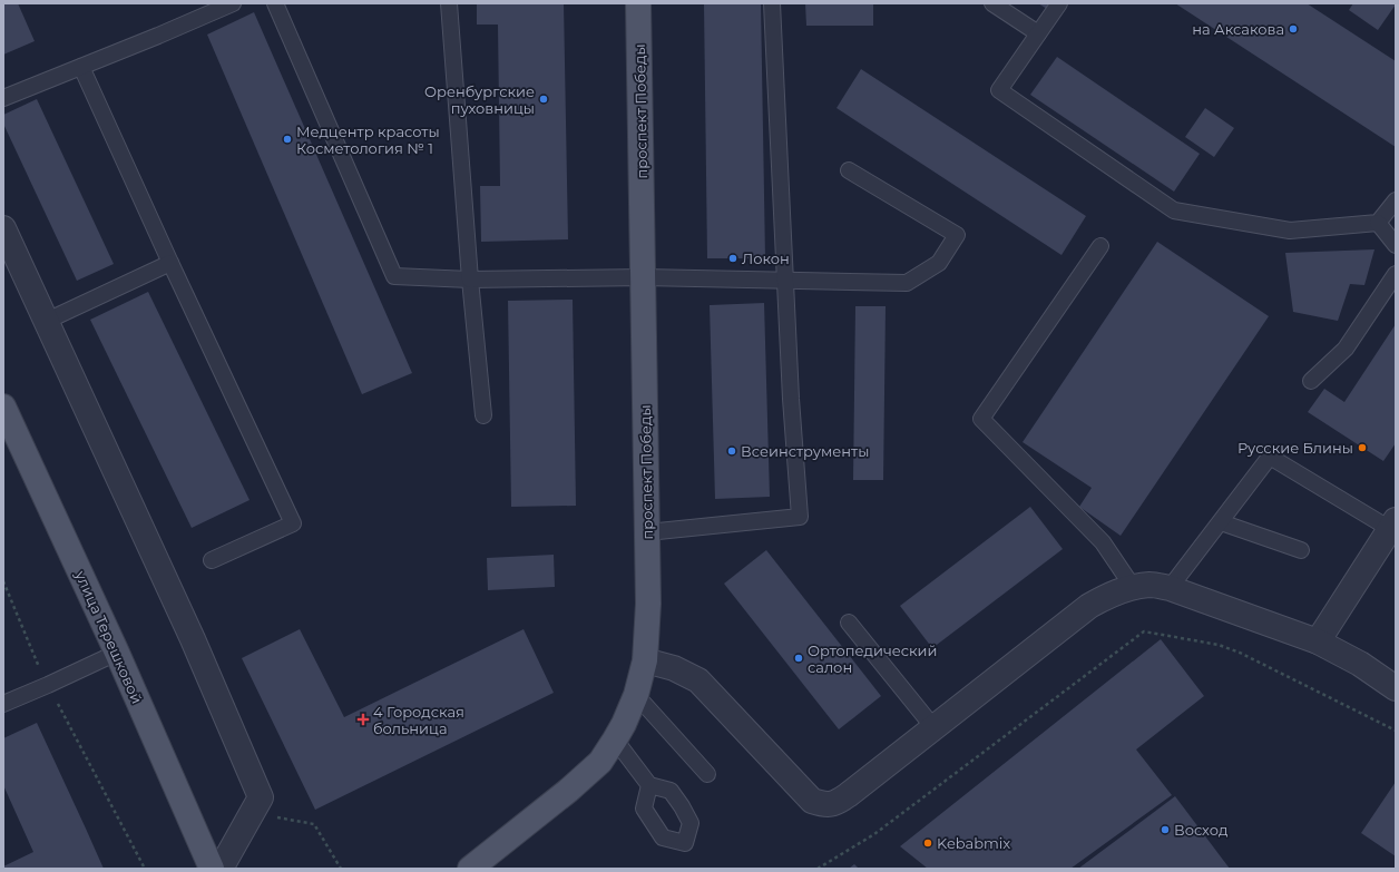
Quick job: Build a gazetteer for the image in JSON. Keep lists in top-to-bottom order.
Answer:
{
  "streets": {
    "main road": ["проспект Победы", "улица Терешковой"]
  },
  "places": {
    "other": [
      "на Аксакова",
      "Оренбургские пуховницы",
      "Медцентр красоты Косметология № 1",
      "Локон",
      "Русские Блины",
      "Всеинструменты",
      "Ортопедический салон",
      "Восход",
      "Kebabmix"
    ],
    "health": ["4 Городская больница"]
  }
}
